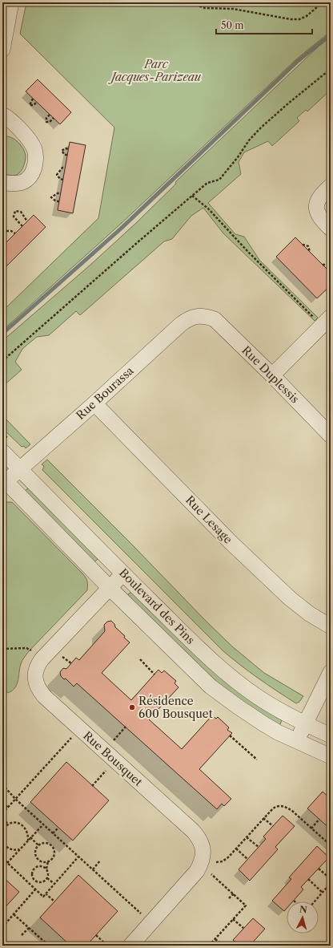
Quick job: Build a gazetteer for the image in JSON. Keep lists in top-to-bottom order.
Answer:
{
  "streets": {
    "street": [
      "Rue Duplessis",
      "Rue Bourassa",
      "Rue Lesage",
      "Boulevard des Pins",
      "Rue Bousquet"
    ]
  },
  "crossings": [
    ["Rue Duplessis", "Rue Bourassa"],
    ["Rue Bourassa", "Rue Lesage"],
    ["Rue Bourassa", "Boulevard des Pins"],
    ["Boulevard des Pins", "Rue Bousquet"]
  ],
  "parks": ["Parc Jacques-Parizeau"],
  "places": ["Résidence 600 Bousquet"],
  "scale_bar": "50 m",
  "north": "top"
}
